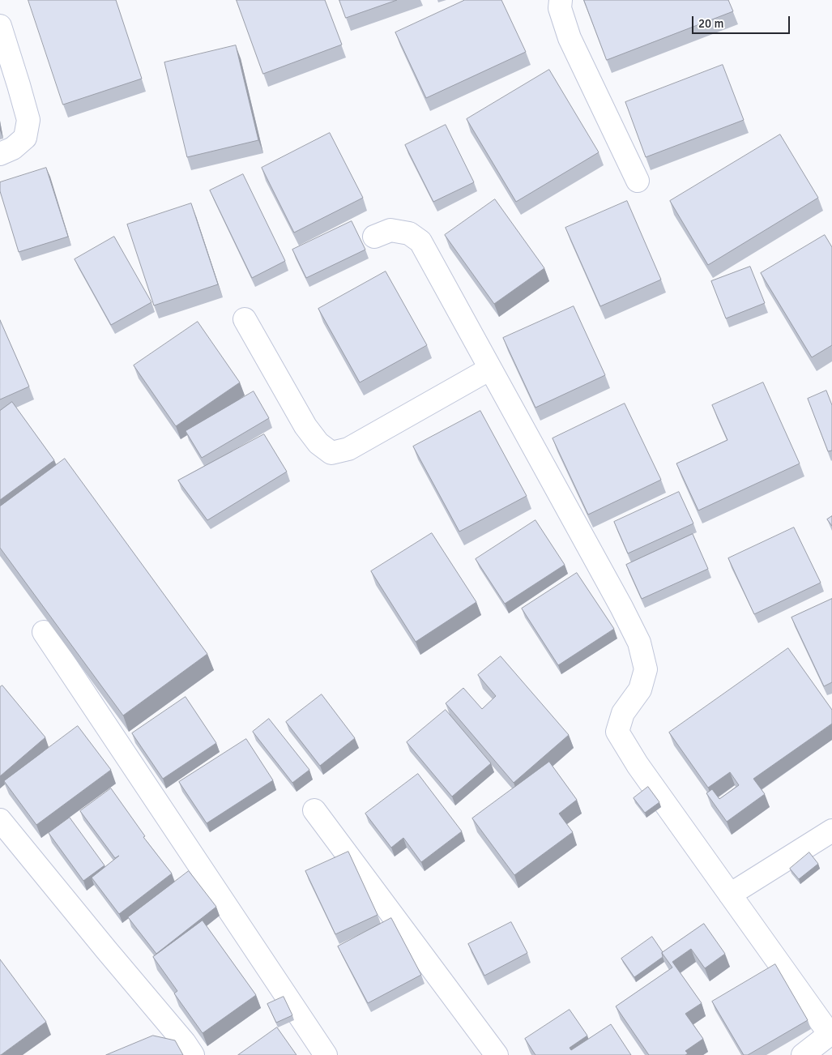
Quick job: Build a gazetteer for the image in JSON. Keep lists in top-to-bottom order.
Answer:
{
  "scale_bar": "20 m"
}
